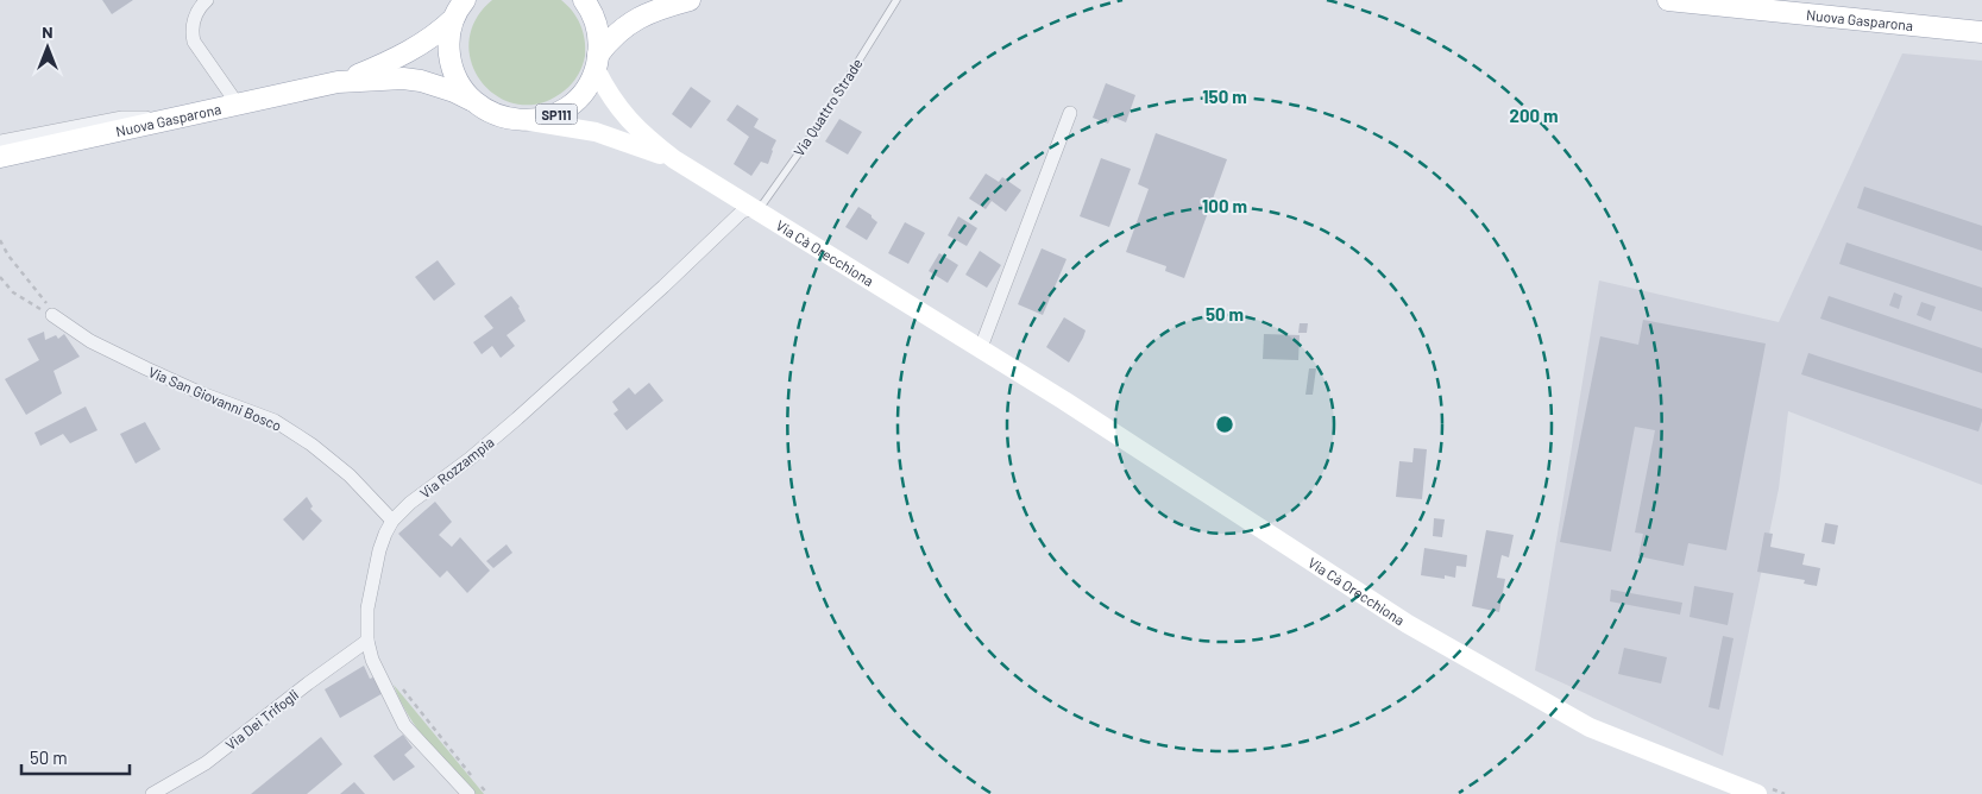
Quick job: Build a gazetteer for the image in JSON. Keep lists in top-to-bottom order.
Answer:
{
  "streets": {
    "main road": ["Nuova Gasparona", "SP111", "Via Cà Orecchiona"],
    "street": ["Via San Giovanni Bosco", "Via Rozzampia", "Via Dei Trifogli"],
    "lane": ["Via Quattro Strade"]
  },
  "crossings": [
    ["Nuova Gasparona", "Via Cà Orecchiona"],
    ["Via Quattro Strade", "Via Cà Orecchiona"],
    ["Via Quattro Strade", "Via Rozzampia"],
    ["Via Cà Orecchiona", "Via Rozzampia"],
    ["Via San Giovanni Bosco", "Via Rozzampia"],
    ["Via Rozzampia", "Via Dei Trifogli"]
  ],
  "scale_bar": "50 m",
  "north": "top",
  "rings": [
    "150 m",
    "200 m",
    "100 m",
    "50 m"
  ]
}
